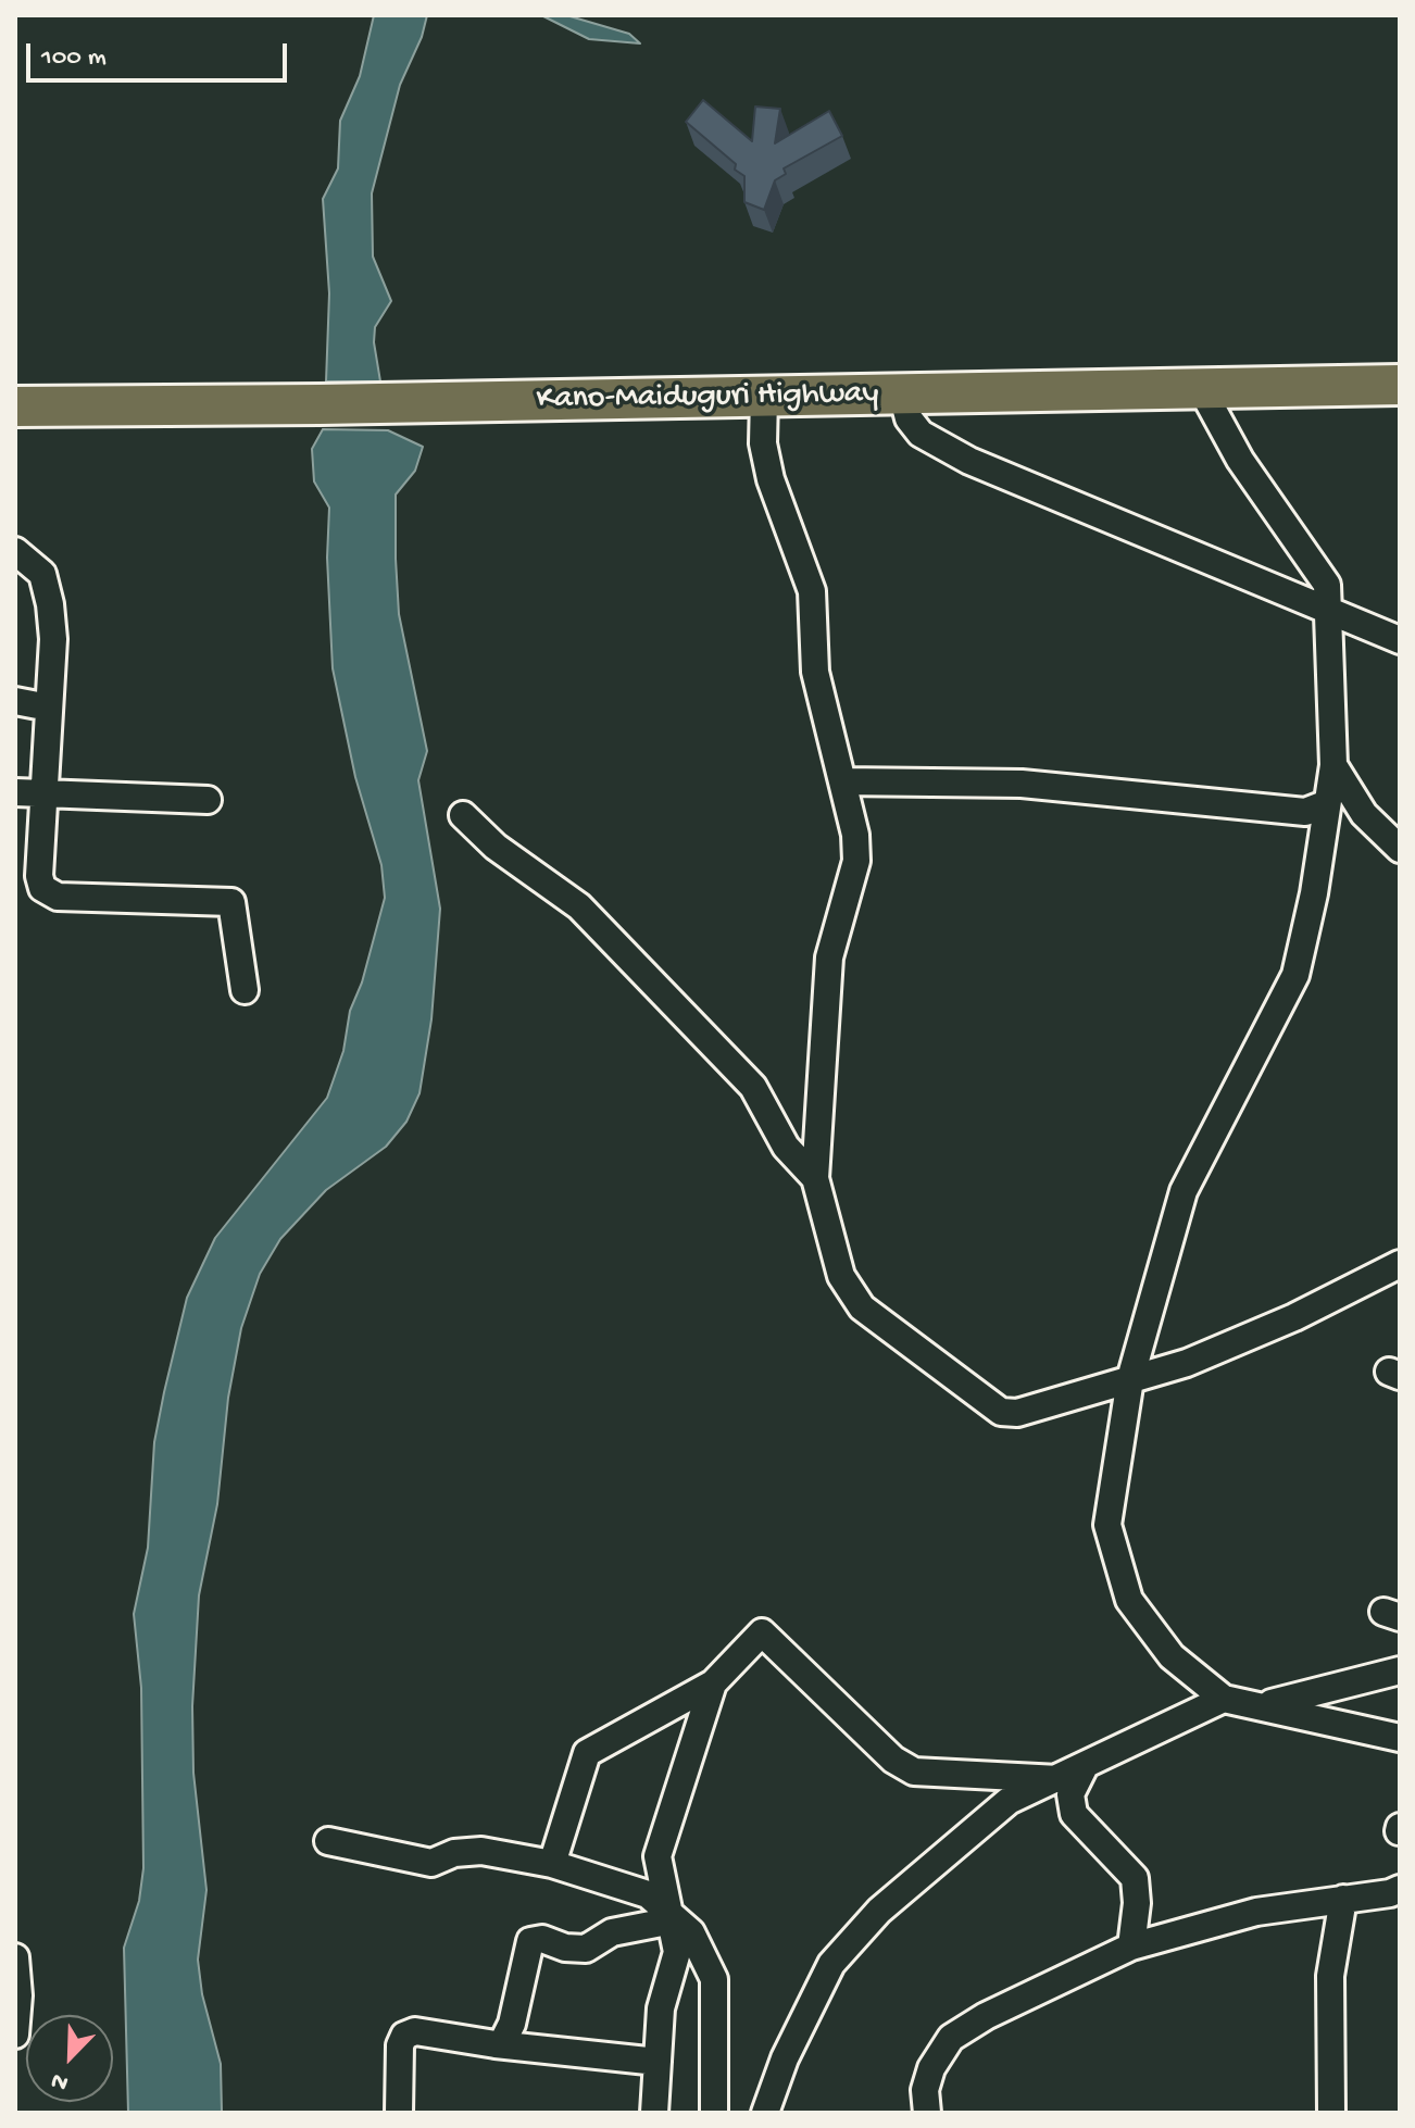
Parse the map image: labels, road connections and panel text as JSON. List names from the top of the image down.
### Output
{
  "streets": {
    "highway": ["Kano-Maiduguri Highway"]
  },
  "scale_bar": "100 m",
  "north": "bottom left"
}
